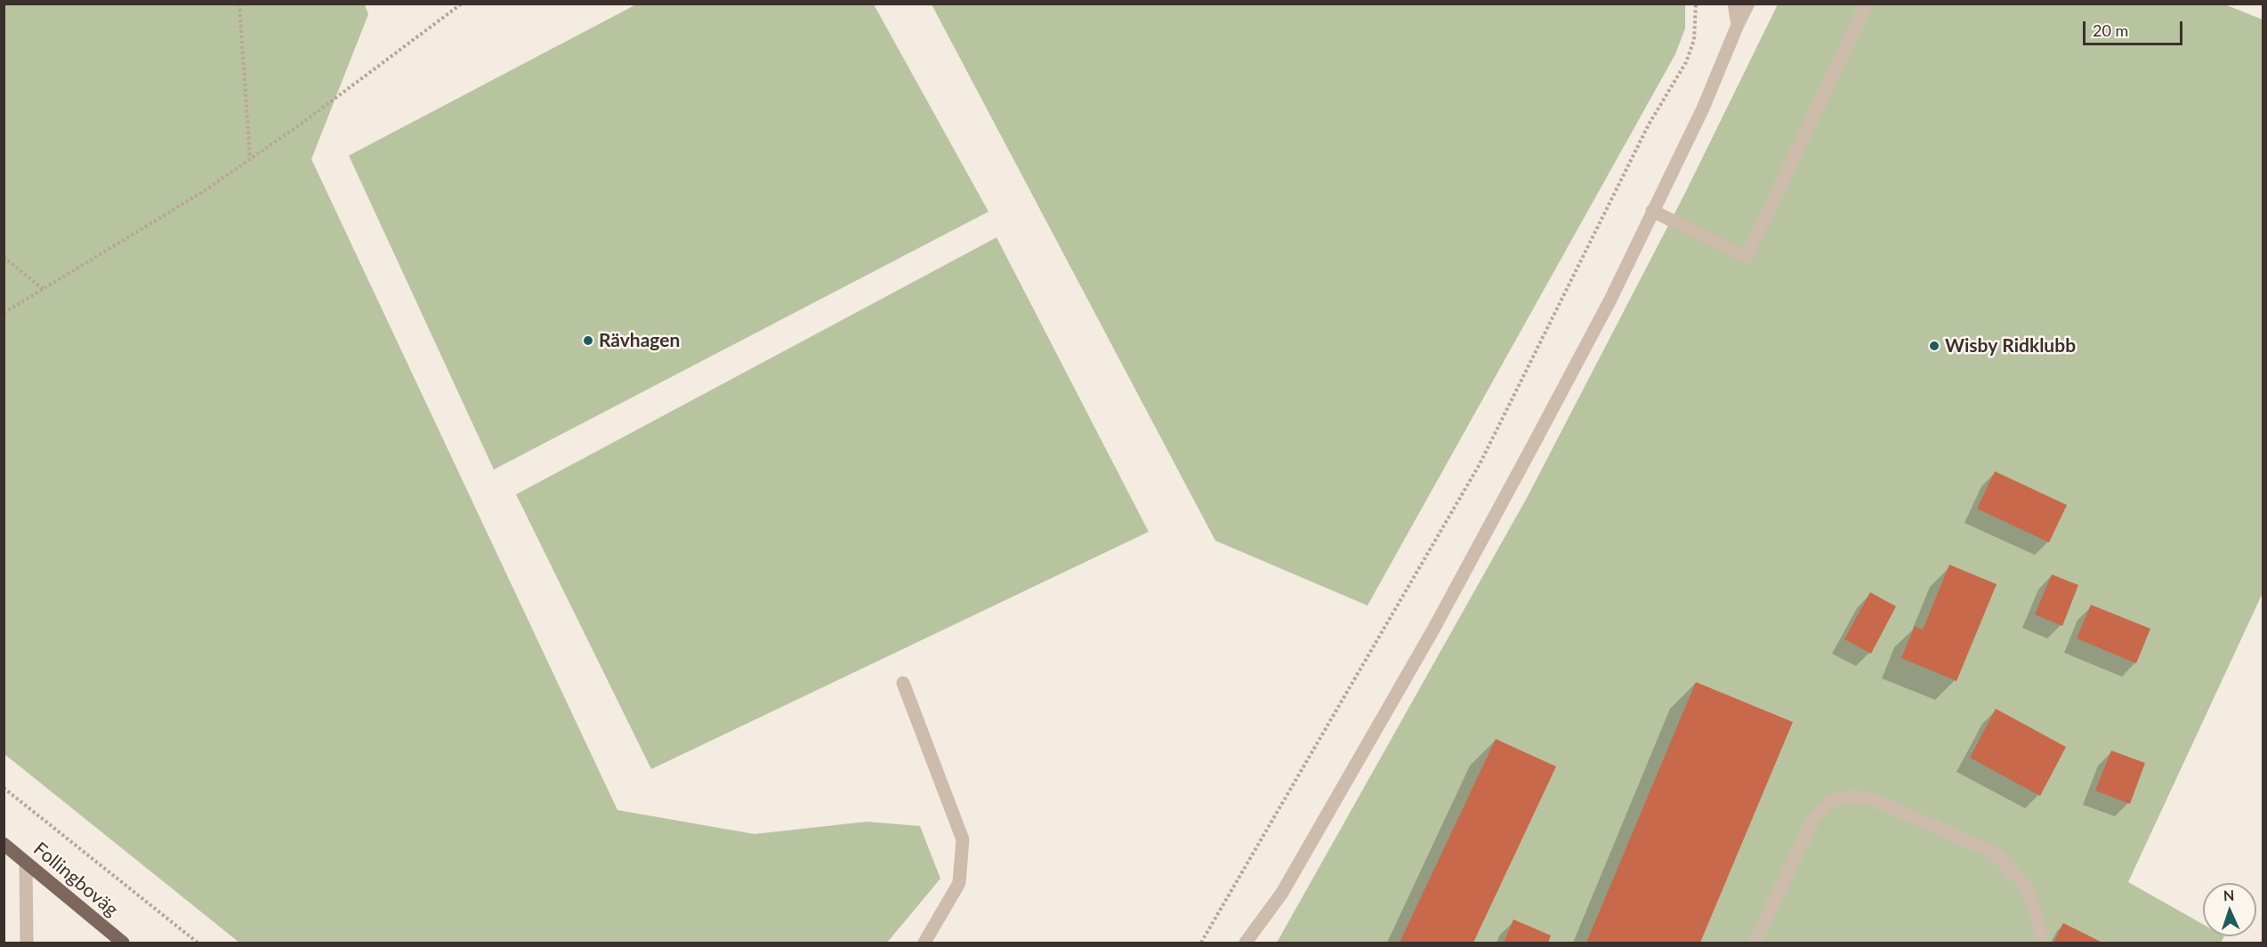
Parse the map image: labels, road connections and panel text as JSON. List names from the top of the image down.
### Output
{
  "streets": {
    "main road": ["Follingboväg"]
  },
  "places": ["Rävhagen", "Wisby Ridklubb"],
  "scale_bar": "20 m",
  "north": "top"
}
